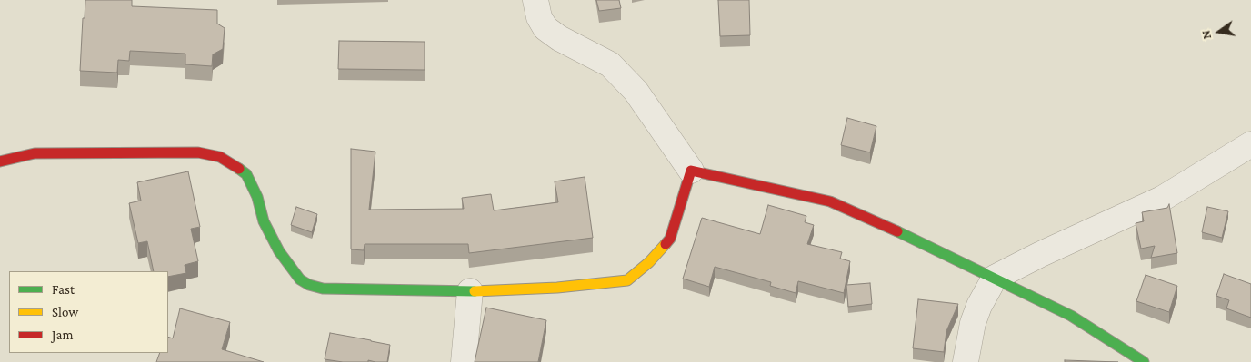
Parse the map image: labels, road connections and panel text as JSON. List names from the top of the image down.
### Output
{
  "legend": ["Fast", "Slow", "Jam"],
  "north": "left"
}
